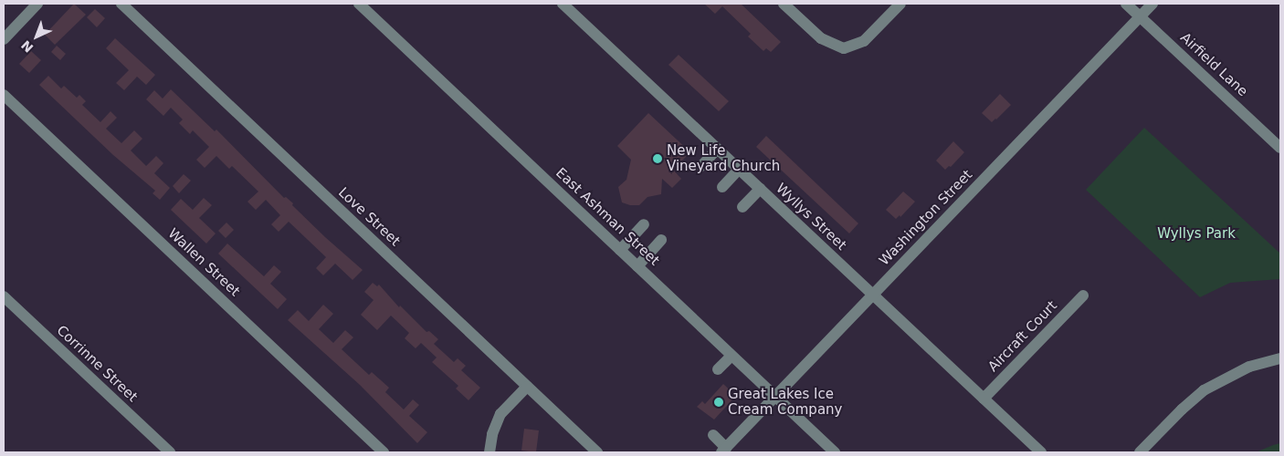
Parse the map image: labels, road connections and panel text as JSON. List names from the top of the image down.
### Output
{
  "streets": {
    "street": [
      "Airfield Lane",
      "Love Street",
      "East Ashman Street",
      "Wyllys Street",
      "Washington Street",
      "Wallen Street",
      "Aircraft Court",
      "Corrinne Street"
    ]
  },
  "crossings": [
    ["Airfield Lane", "Washington Street"],
    ["East Ashman Street", "Washington Street"],
    ["Wyllys Street", "Washington Street"],
    ["Wyllys Street", "Aircraft Court"]
  ],
  "parks": ["Wyllys Park"],
  "places": ["New Life Vineyard Church", "Great Lakes Ice Cream Company"],
  "north": "bottom left"
}
